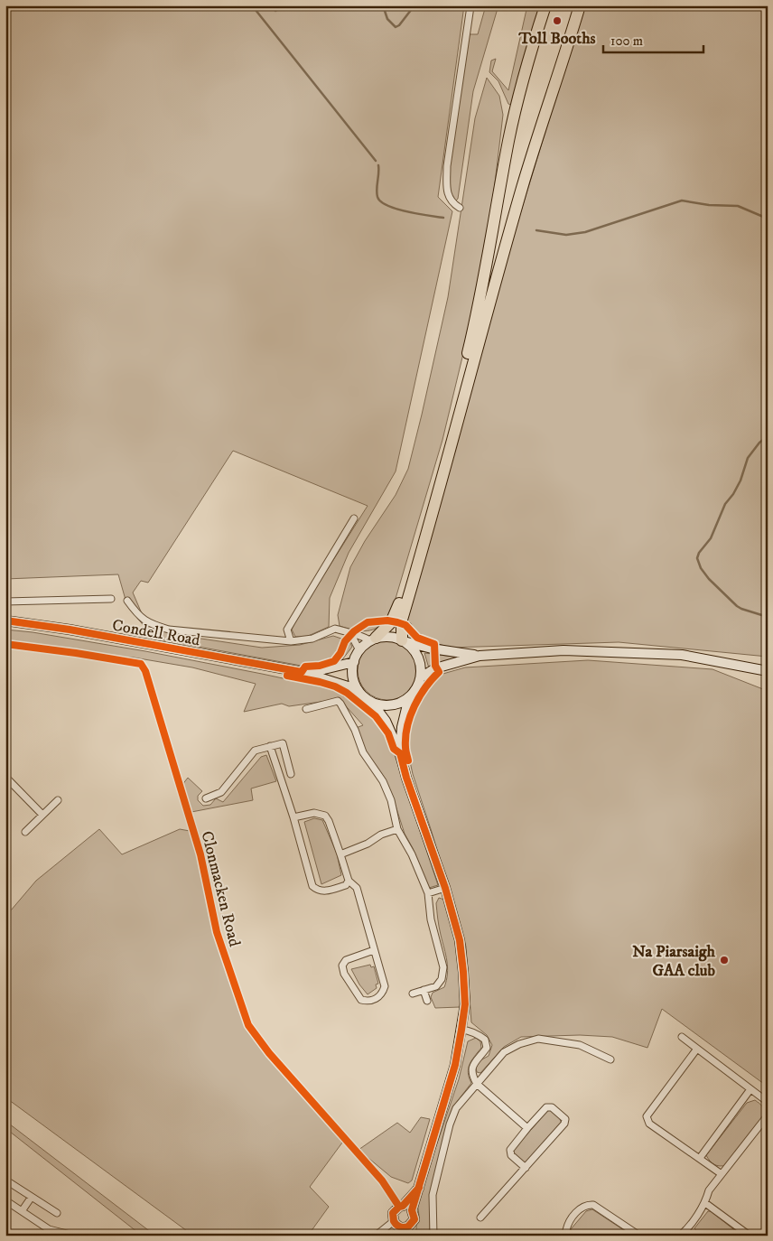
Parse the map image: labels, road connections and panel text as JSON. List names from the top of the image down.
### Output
{
  "streets": {
    "main road": ["Condell Road"],
    "street": ["Clonmacken Road"]
  },
  "places": ["Toll Booths", "Na Piarsaigh GAA club"],
  "scale_bar": "100 m"
}
